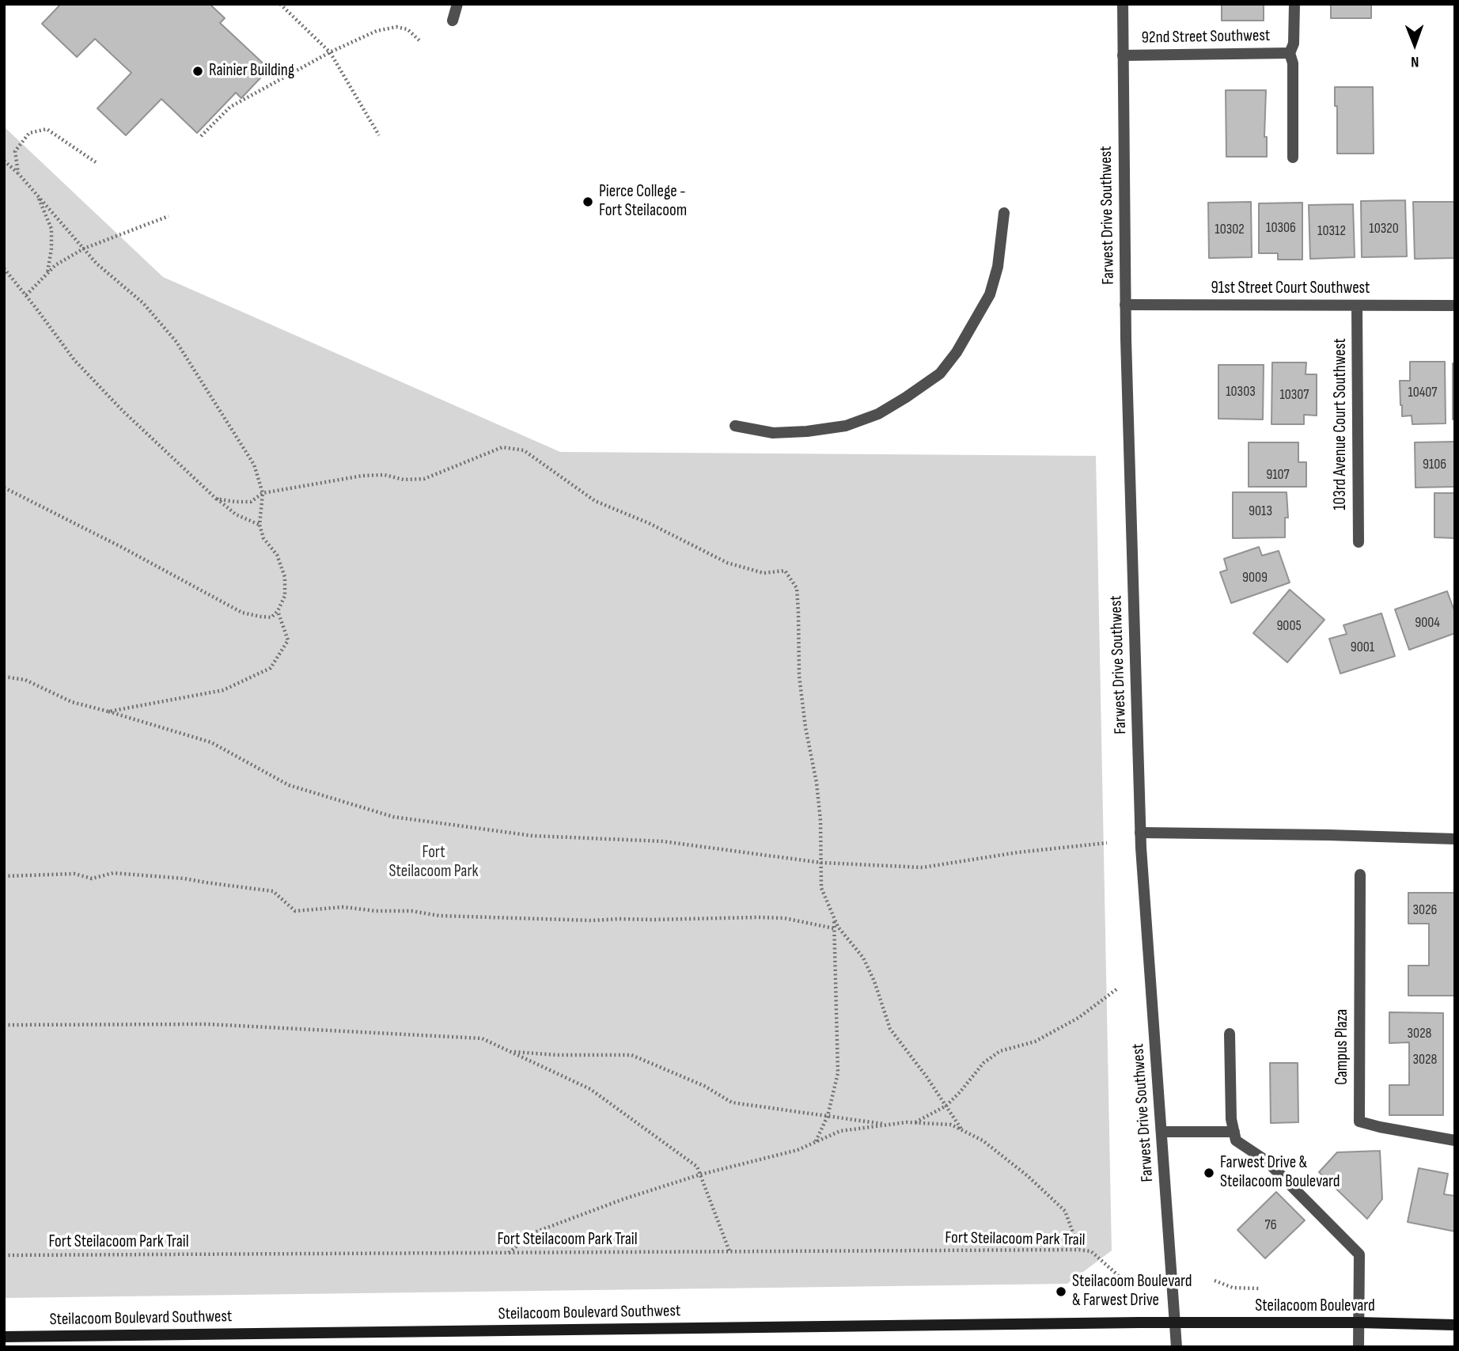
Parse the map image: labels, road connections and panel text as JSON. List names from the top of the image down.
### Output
{
  "streets": {
    "main road": ["Steilacoom Boulevard", "Steilacoom Boulevard Southwest"],
    "street": [
      "92nd Street Southwest",
      "Farwest Drive Southwest",
      "91st Street Court Southwest",
      "103rd Avenue Court Southwest",
      "Campus Plaza"
    ],
    "path": ["Fort Steilacoom Park Trail"]
  },
  "crossings": [
    ["92nd Street Southwest", "Farwest Drive Southwest"],
    ["Farwest Drive Southwest", "91st Street Court Southwest"],
    ["Farwest Drive Southwest", "Steilacoom Boulevard"],
    ["Farwest Drive Southwest", "Steilacoom Boulevard Southwest"],
    ["91st Street Court Southwest", "103rd Avenue Court Southwest"],
    ["Steilacoom Boulevard", "Steilacoom Boulevard Southwest"]
  ],
  "parks": ["Fort Steilacoom Park"],
  "places": [
    "Rainier Building",
    "Pierce College - Fort Steilacoom",
    "Farwest Drive & Steilacoom Boulevard",
    "Steilacoom Boulevard & Farwest Drive"
  ],
  "house_numbers": [
    "10306",
    "10320",
    "10302",
    "10312",
    "10303",
    "10407",
    "10307",
    "9106",
    "9107",
    "9013",
    "9009",
    "9004",
    "9005",
    "9001",
    "3026",
    "3028",
    "3028",
    "76"
  ],
  "north": "bottom"
}
